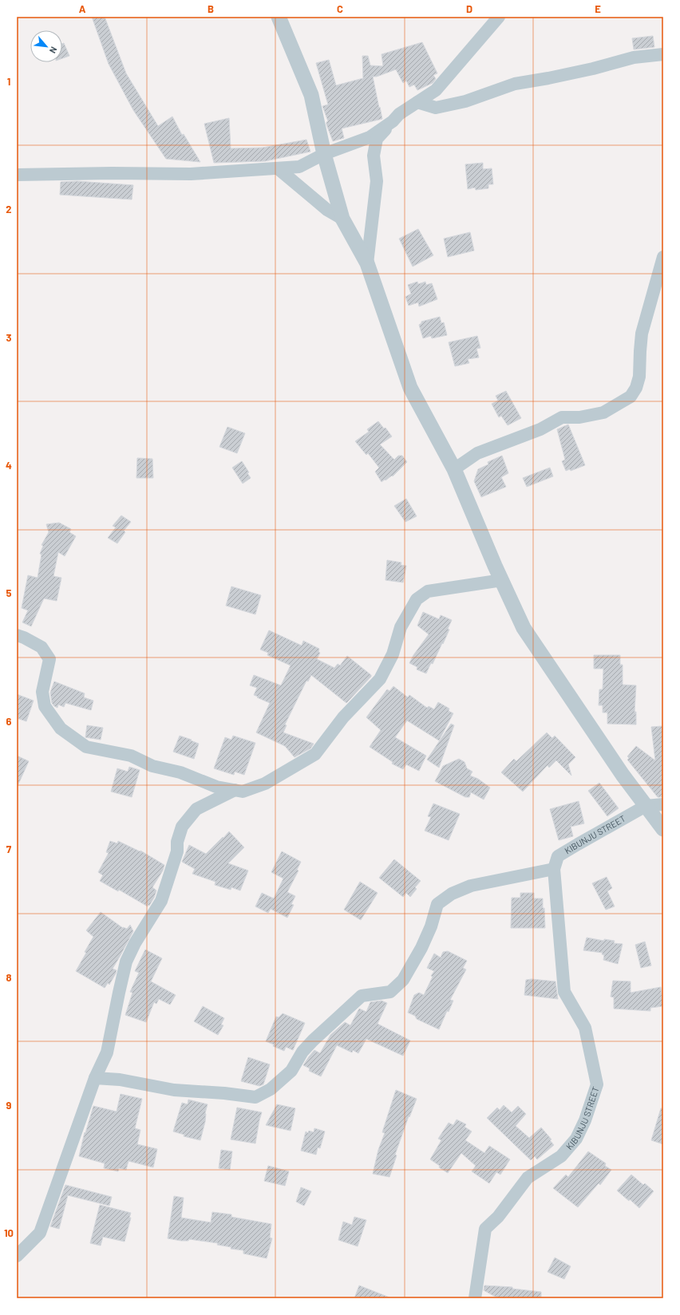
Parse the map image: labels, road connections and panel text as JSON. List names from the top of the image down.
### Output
{
  "streets": {
    "street": ["KIBUNJU STREET"]
  },
  "north": "bottom right",
  "grid": {
    "columns": [
      "A",
      "B",
      "C",
      "D",
      "E"
    ],
    "rows": [
      "1",
      "2",
      "3",
      "4",
      "5",
      "6",
      "7",
      "8",
      "9",
      "10"
    ]
  }
}
